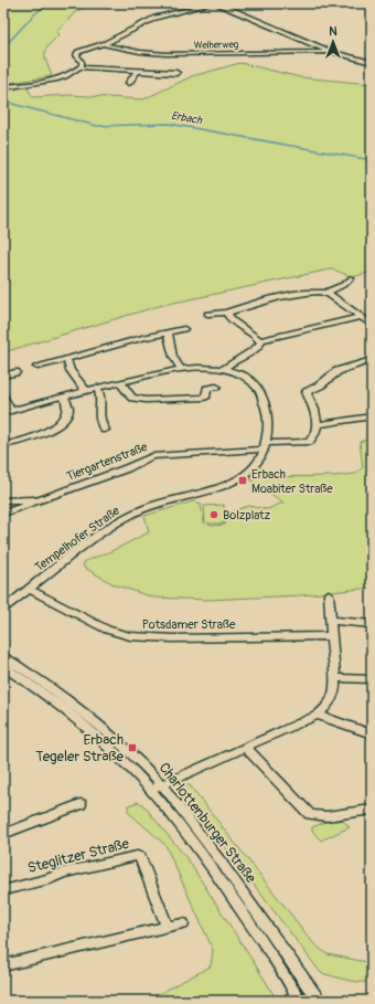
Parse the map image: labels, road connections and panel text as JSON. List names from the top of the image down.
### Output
{
  "streets": {
    "street": [
      "Weiherweg",
      "Tiergartenstraße",
      "Tempelhofer Straße",
      "Potsdamer Straße",
      "Charlottenburger Straße",
      "Steglitzer Straße"
    ]
  },
  "crossings": [
    ["Tiergartenstraße", "Tempelhofer Straße"],
    ["Tempelhofer Straße", "Potsdamer Straße"]
  ],
  "water": ["Erbach"],
  "places": {
    "transit": ["Erbach Moabiter Straße", "Erbach Tegeler Straße"],
    "other": ["Bolzplatz"]
  },
  "north": "top"
}
